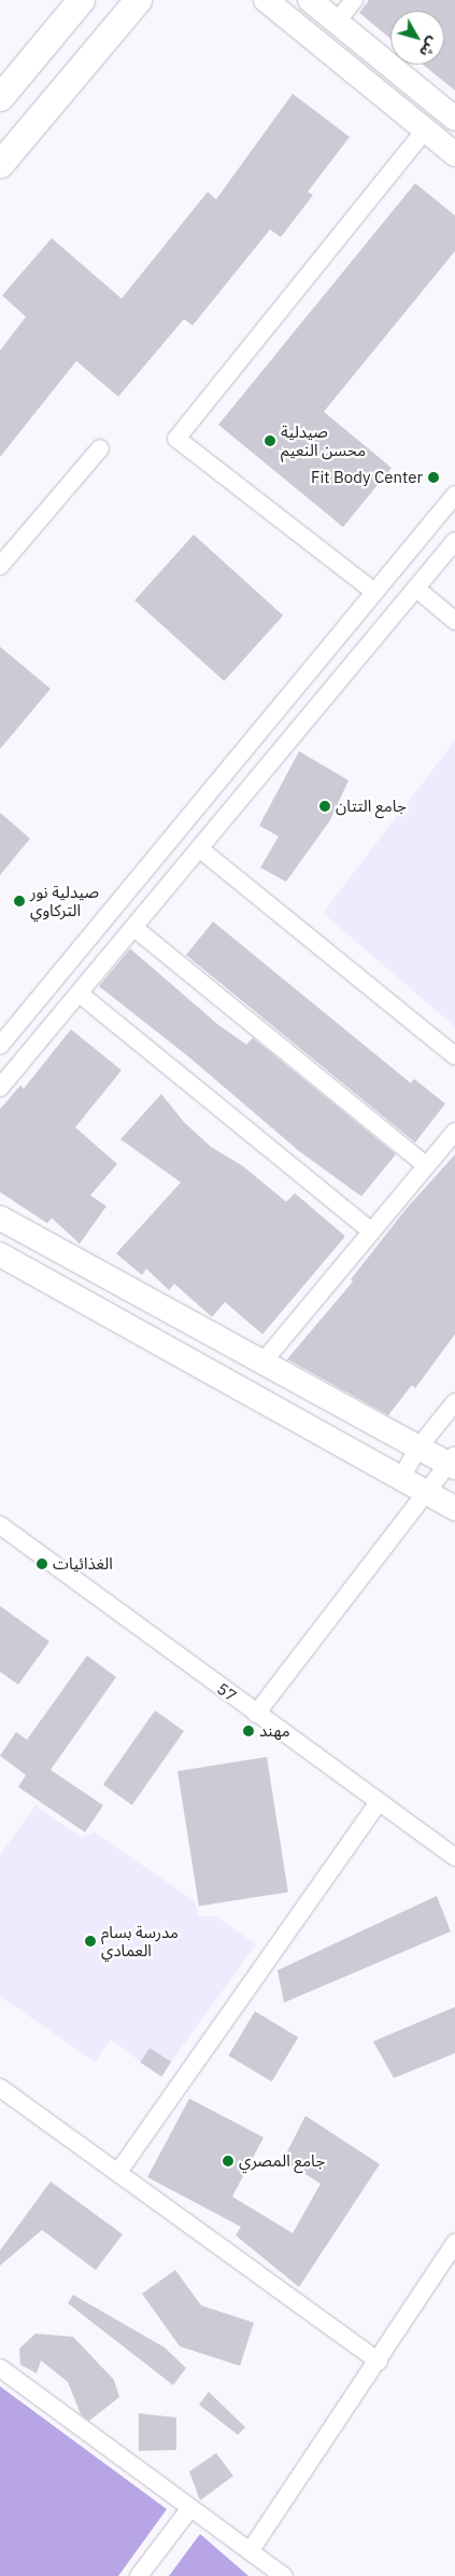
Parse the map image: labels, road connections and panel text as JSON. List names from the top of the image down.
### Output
{
  "streets": {
    "street": ["57"]
  },
  "places": [
    "صيدلية محسن النعيم",
    "Fit Body Center",
    "جامع التتان",
    "صيدلية نور التركاوي",
    "الغذائيات",
    "مهند",
    "مدرسة بسام العمادي",
    "جامع المصري"
  ],
  "north": "bottom right"
}
